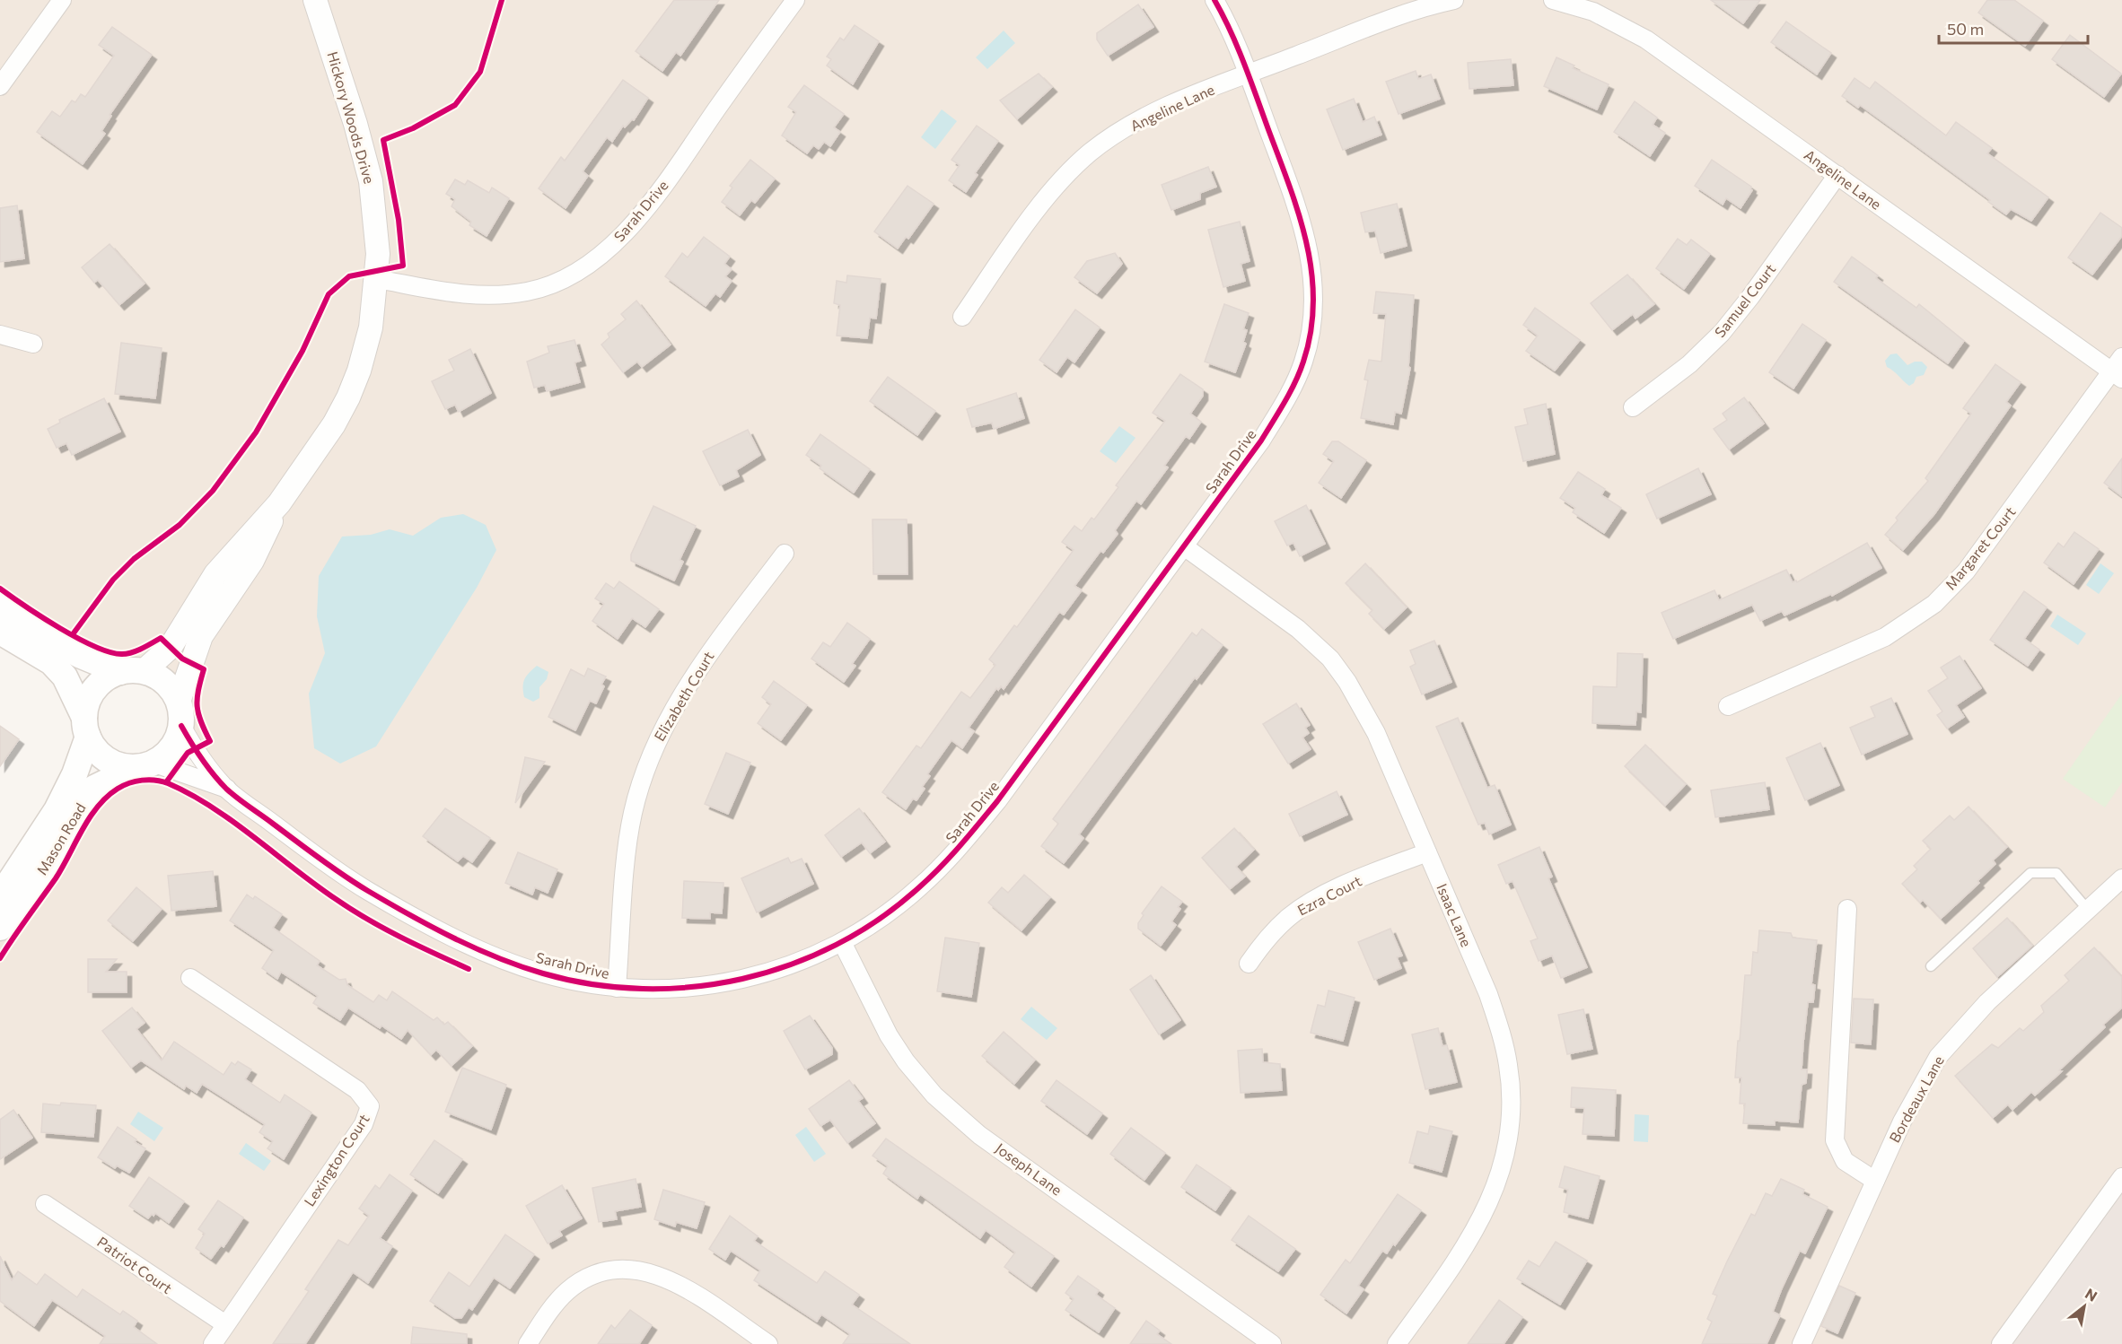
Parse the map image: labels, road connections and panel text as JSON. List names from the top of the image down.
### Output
{
  "streets": {
    "main road": ["Mason Road"],
    "street": [
      "Angeline Lane",
      "Hickory Woods Drive",
      "Sarah Drive",
      "Samuel Court",
      "Margaret Court",
      "Elizabeth Court",
      "Ezra Court",
      "Isaac Lane",
      "Bordeaux Lane",
      "Lexington Court",
      "Joseph Lane",
      "Patriot Court"
    ]
  },
  "crossings": [
    ["Angeline Lane", "Sarah Drive"],
    ["Angeline Lane", "Samuel Court"],
    ["Angeline Lane", "Margaret Court"],
    ["Hickory Woods Drive", "Sarah Drive"],
    ["Hickory Woods Drive", "Mason Road"],
    ["Sarah Drive", "Elizabeth Court"],
    ["Sarah Drive", "Mason Road"],
    ["Sarah Drive", "Isaac Lane"],
    ["Sarah Drive", "Joseph Lane"],
    ["Ezra Court", "Isaac Lane"],
    ["Lexington Court", "Patriot Court"]
  ],
  "scale_bar": "50 m",
  "north": "top right"
}
